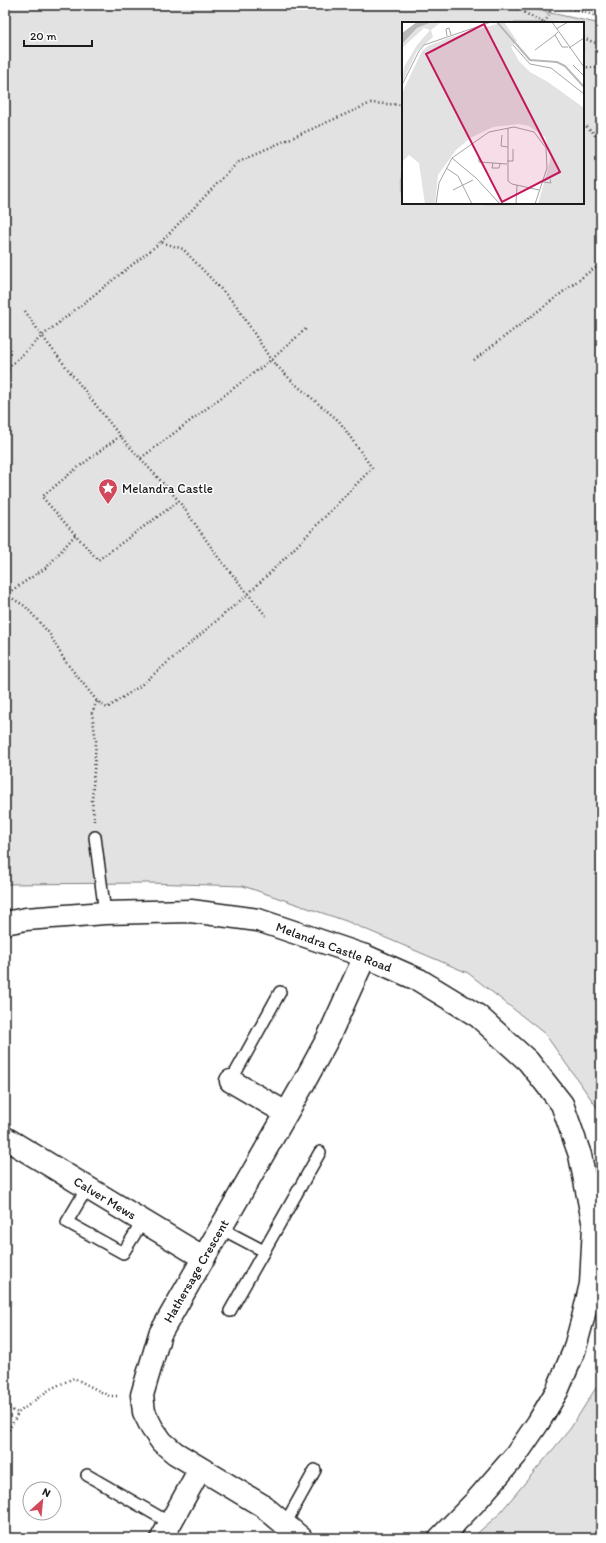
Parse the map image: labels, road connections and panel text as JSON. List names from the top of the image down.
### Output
{
  "streets": {
    "street": ["Melandra Castle Road", "Calver Mews", "Hathersage Crescent"]
  },
  "crossings": [
    ["Melandra Castle Road", "Hathersage Crescent"],
    ["Calver Mews", "Hathersage Crescent"]
  ],
  "places": {
    "place": ["Melandra Castle"]
  },
  "scale_bar": "20 m",
  "north": "top right"
}
